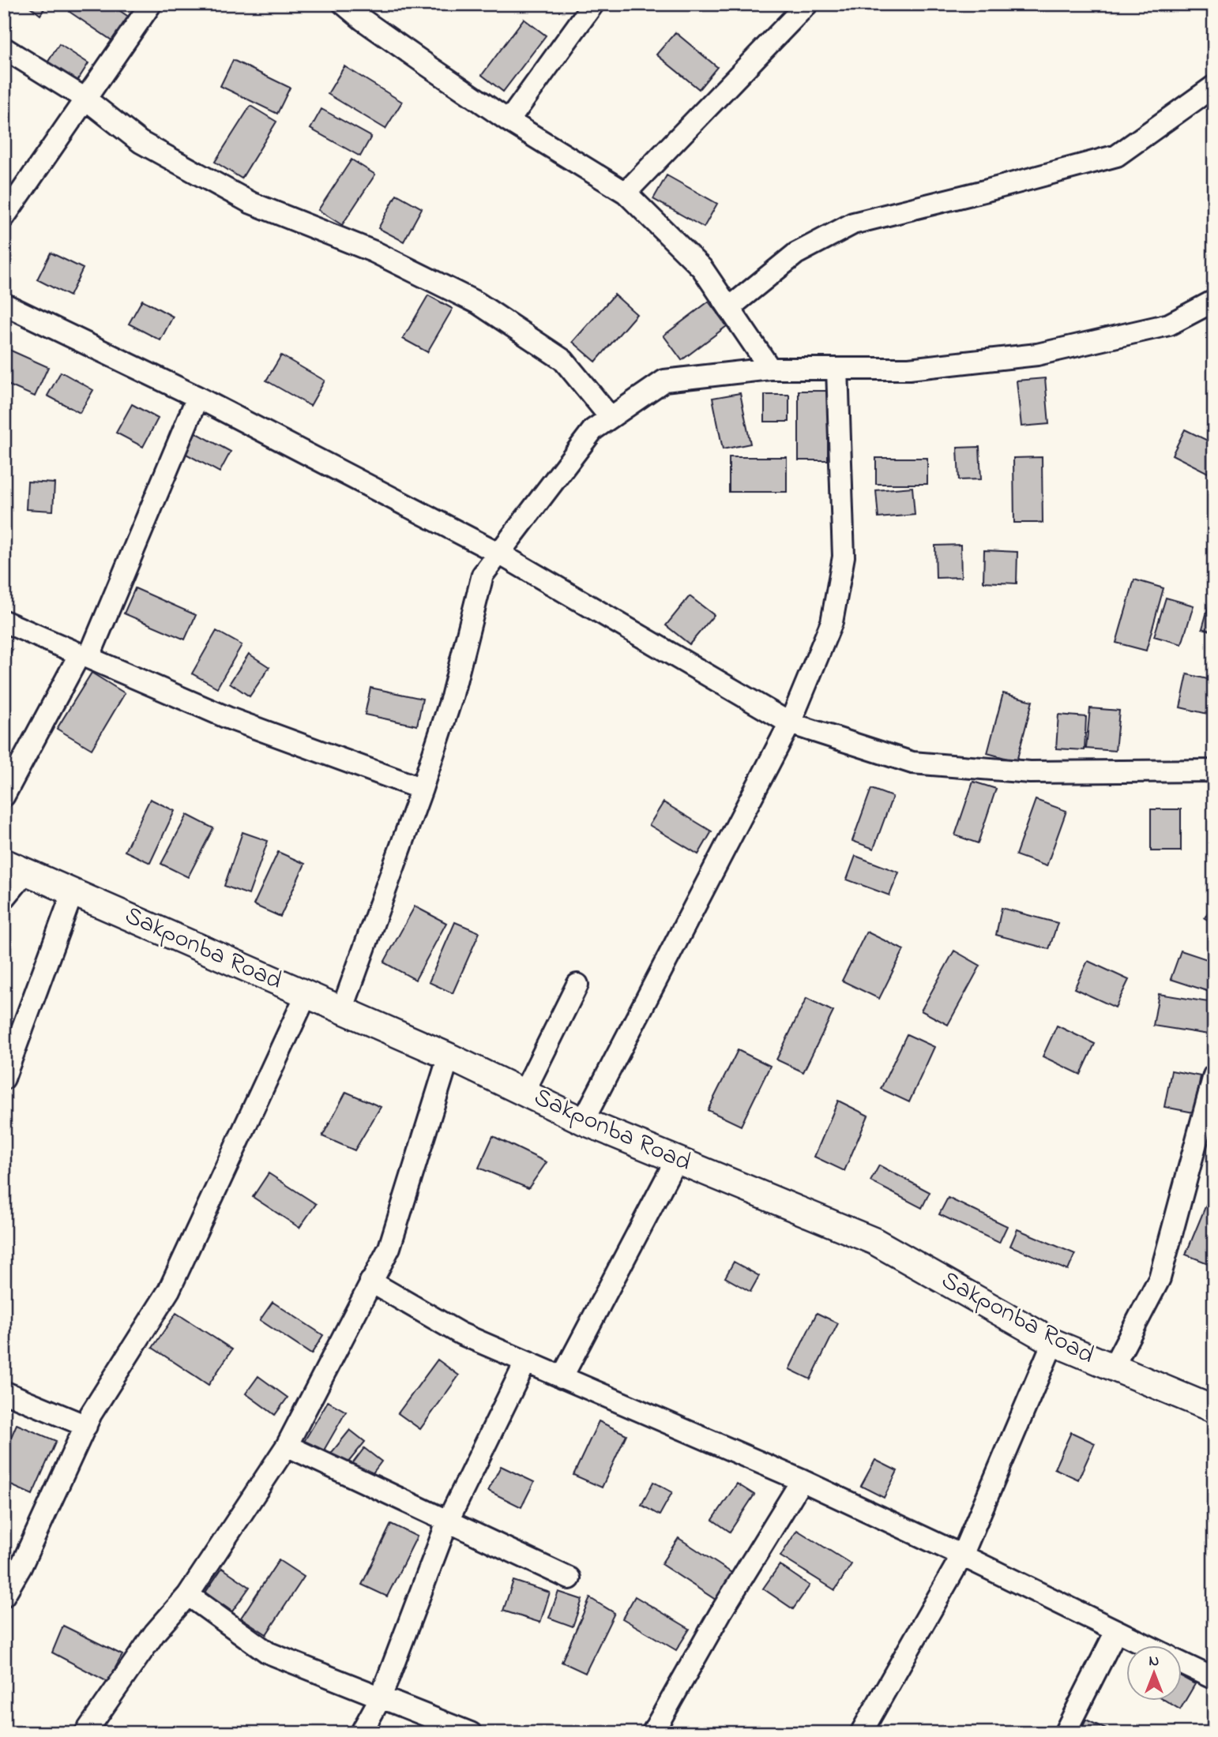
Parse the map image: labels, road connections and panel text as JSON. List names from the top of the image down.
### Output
{
  "streets": {
    "main road": ["Sakponba Road"]
  },
  "north": "top"
}
